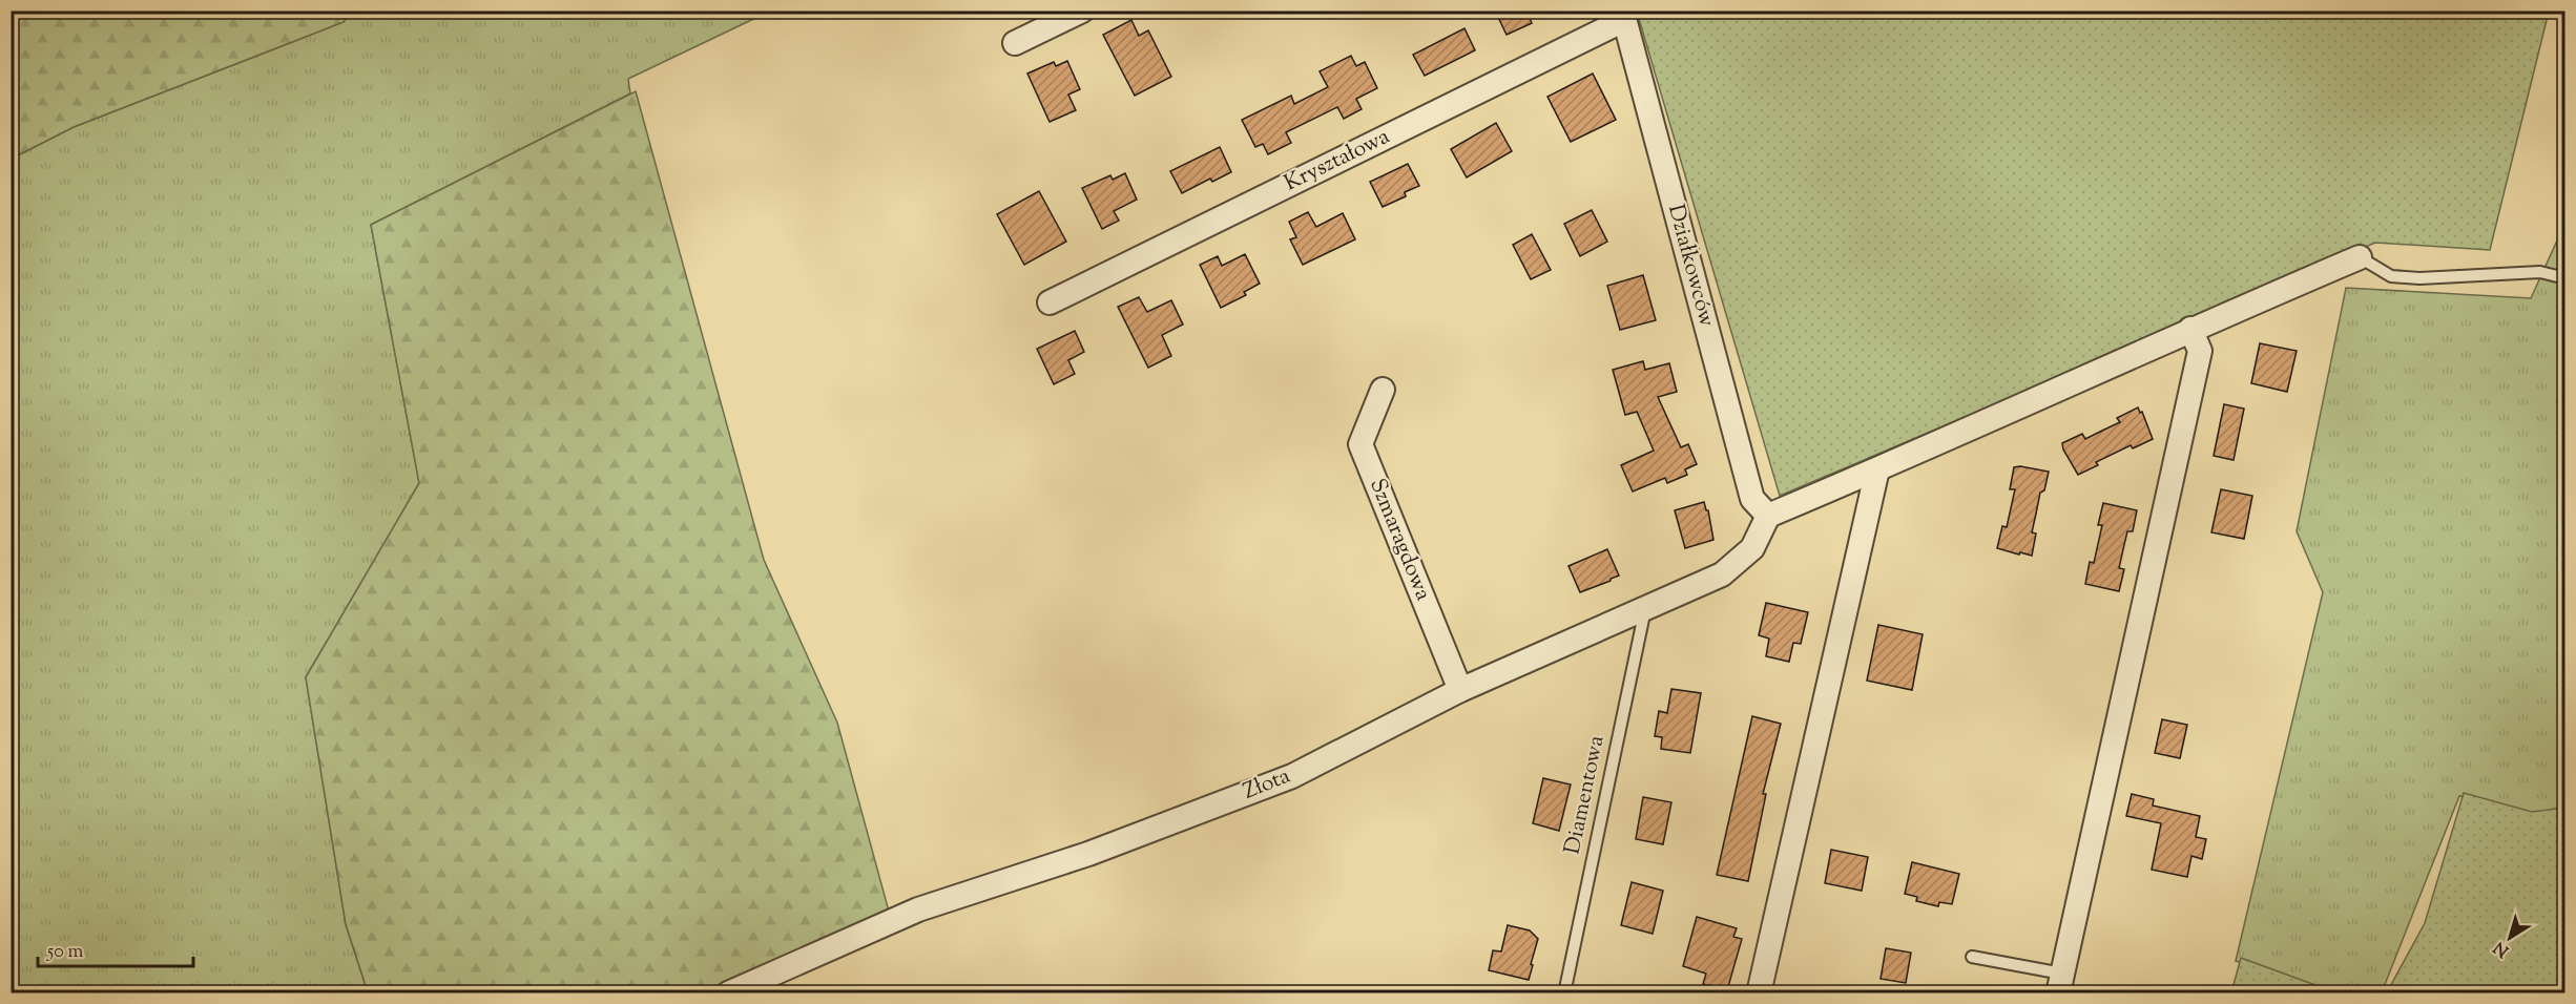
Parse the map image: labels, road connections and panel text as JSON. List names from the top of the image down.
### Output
{
  "streets": {
    "street": [
      "Kryształowa",
      "Działkowców",
      "Szmaragdowa",
      "Złota"
    ],
    "lane": ["Diamentowa"]
  },
  "crossings": [
    ["Kryształowa", "Działkowców"],
    ["Działkowców", "Złota"],
    ["Szmaragdowa", "Złota"],
    ["Złota", "Diamentowa"]
  ],
  "scale_bar": "50 m",
  "north": "bottom left"
}
